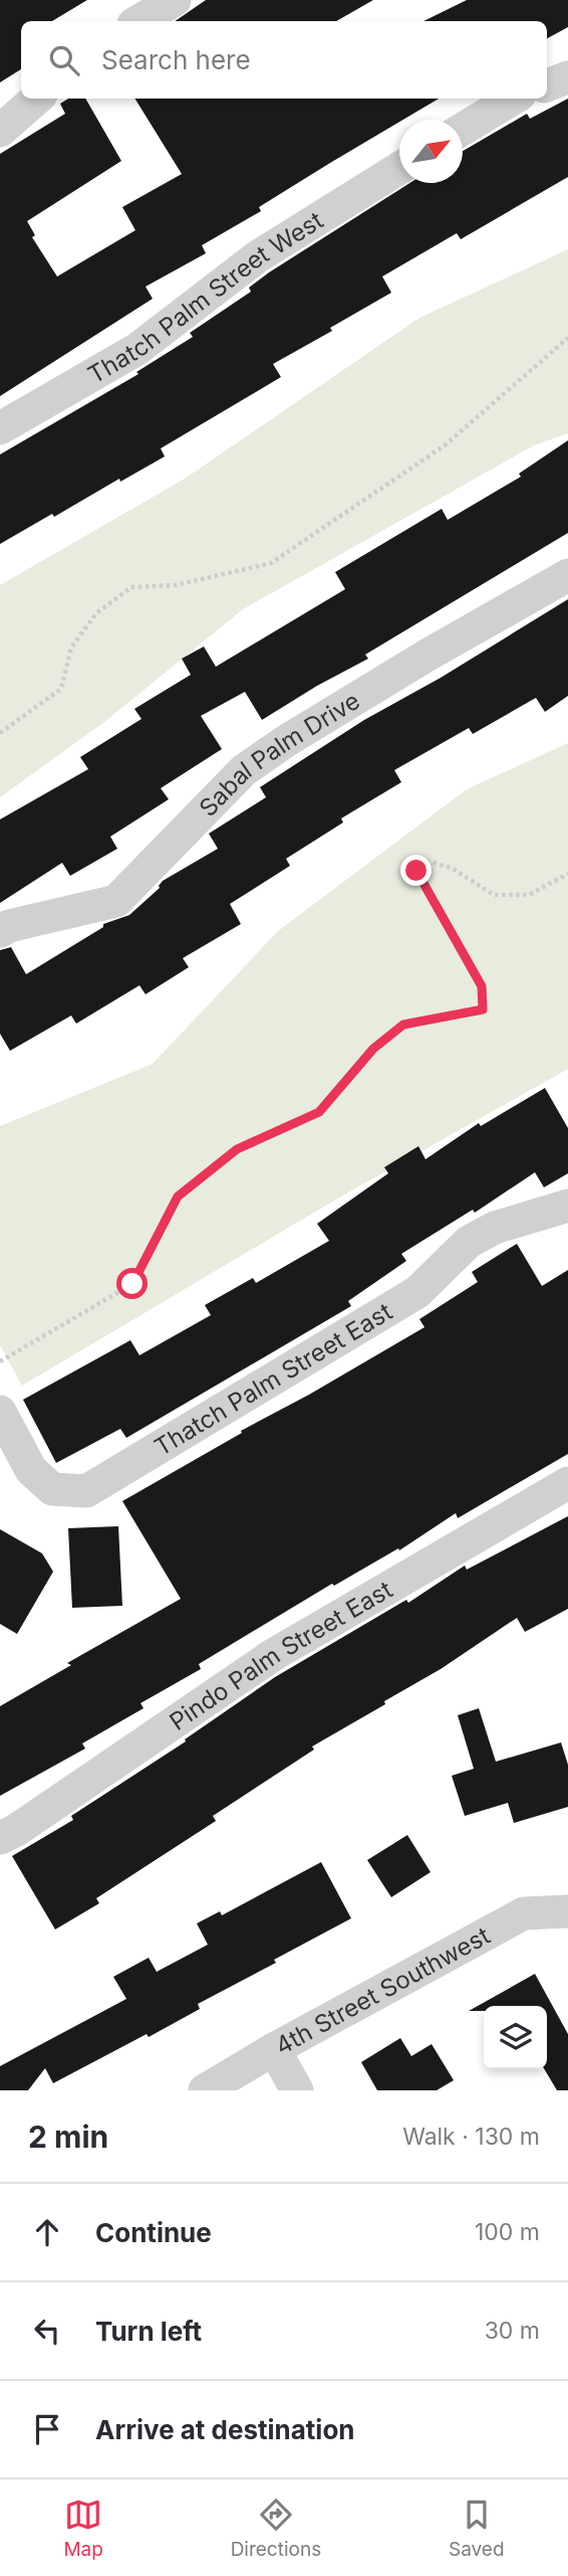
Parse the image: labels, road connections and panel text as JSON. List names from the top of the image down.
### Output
{
  "streets": {
    "street": [
      "Thatch Palm Street West",
      "Sabal Palm Drive",
      "Thatch Palm Street East",
      "Pindo Palm Street East",
      "4th Street Southwest"
    ]
  },
  "north": "top right",
  "page": {
    "search": "Search here",
    "heading": ["2 min", "Walk · 130 m"],
    "list": [
      ["Continue", "100 m"],
      ["Turn left", "30 m"],
      "Arrive at destination"
    ],
    "nav": ["Map", "Directions", "Saved"]
  }
}
